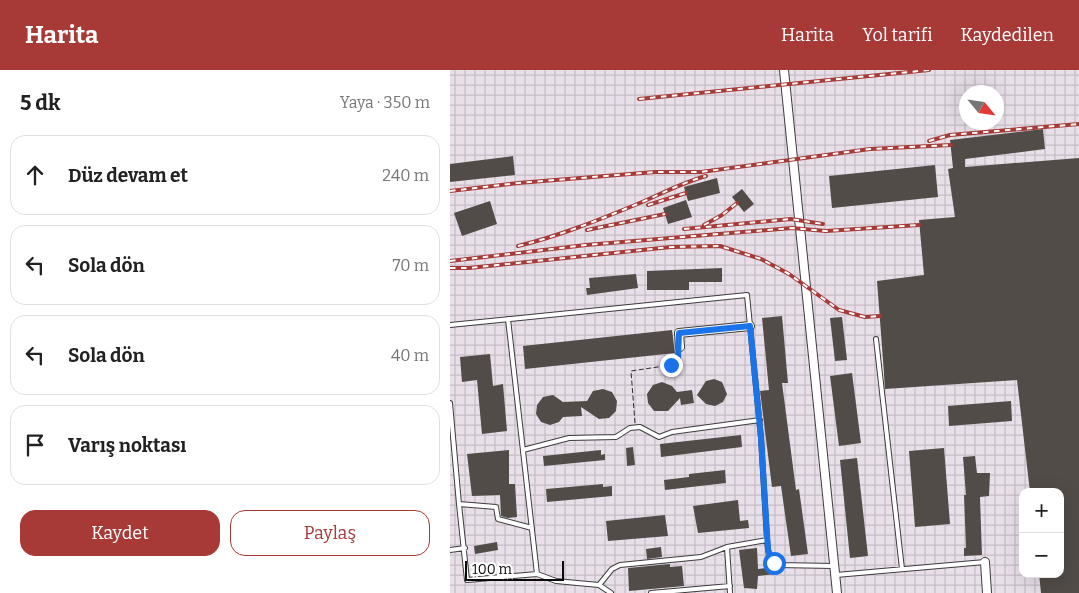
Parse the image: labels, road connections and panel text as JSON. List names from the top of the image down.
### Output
{
  "scale_bar": "100 m",
  "north": "bottom right",
  "page": {
    "header": "Harita",
    "nav": ["Harita", "Yol tarifi", "Kaydedilen"],
    "heading": ["5 dk", "Yaya · 350 m"],
    "list": [
      ["Düz devam et", "240 m"],
      ["Sola dön", "70 m"],
      ["Sola dön", "40 m"],
      "Varış noktası"
    ],
    "map_buttons": ["+", "−"],
    "buttons": ["Kaydet", "Paylaş"],
    "scale": "100 m"
  }
}
